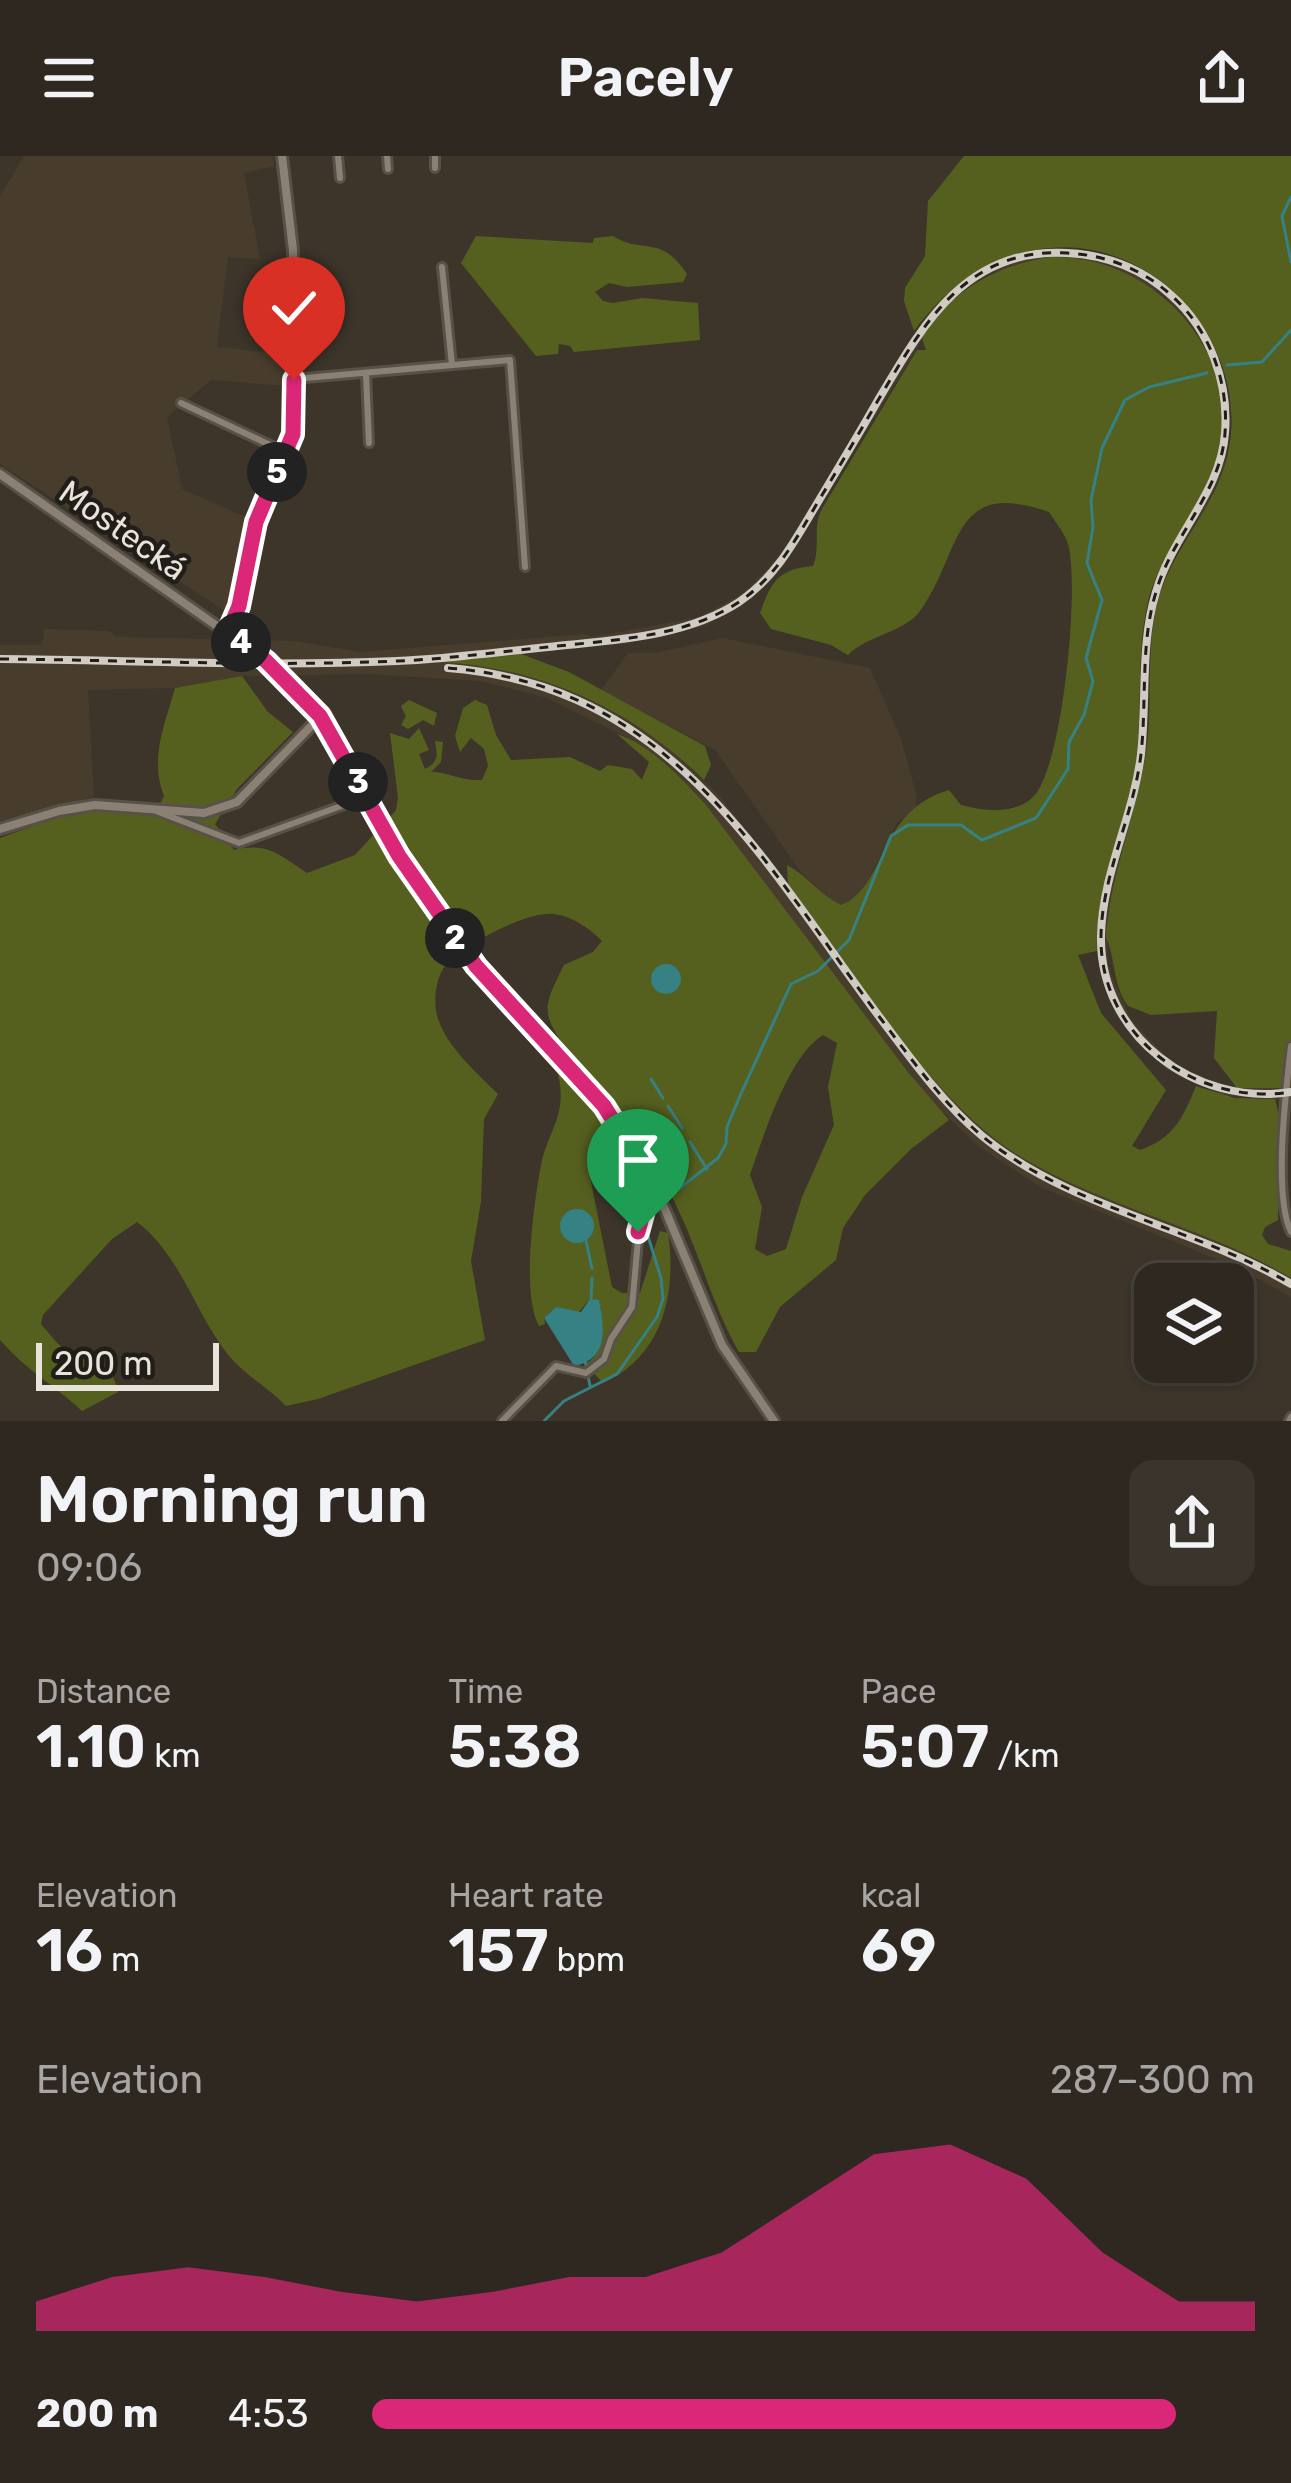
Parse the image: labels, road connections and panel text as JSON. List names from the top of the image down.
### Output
{
  "streets": {
    "street": ["Mostecká"]
  },
  "scale_bar": "200 m",
  "page": {
    "header": "Pacely",
    "pins": [
      "5",
      "4",
      "3",
      "2"
    ],
    "scale": "200 m",
    "heading": ["Morning run", "09:06"],
    "stats": [
      ["Distance", "1.10 km"],
      ["Time", "5:38"],
      ["Pace", "5:07 /km"],
      ["Elevation", "16 m"],
      ["Heart rate", "157 bpm"],
      ["kcal", "69"]
    ],
    "chart": ["Elevation", "287–300 m"],
    "list": [
      {
        "name": "200 m",
        "note": "4:53"
      }
    ]
  }
}
